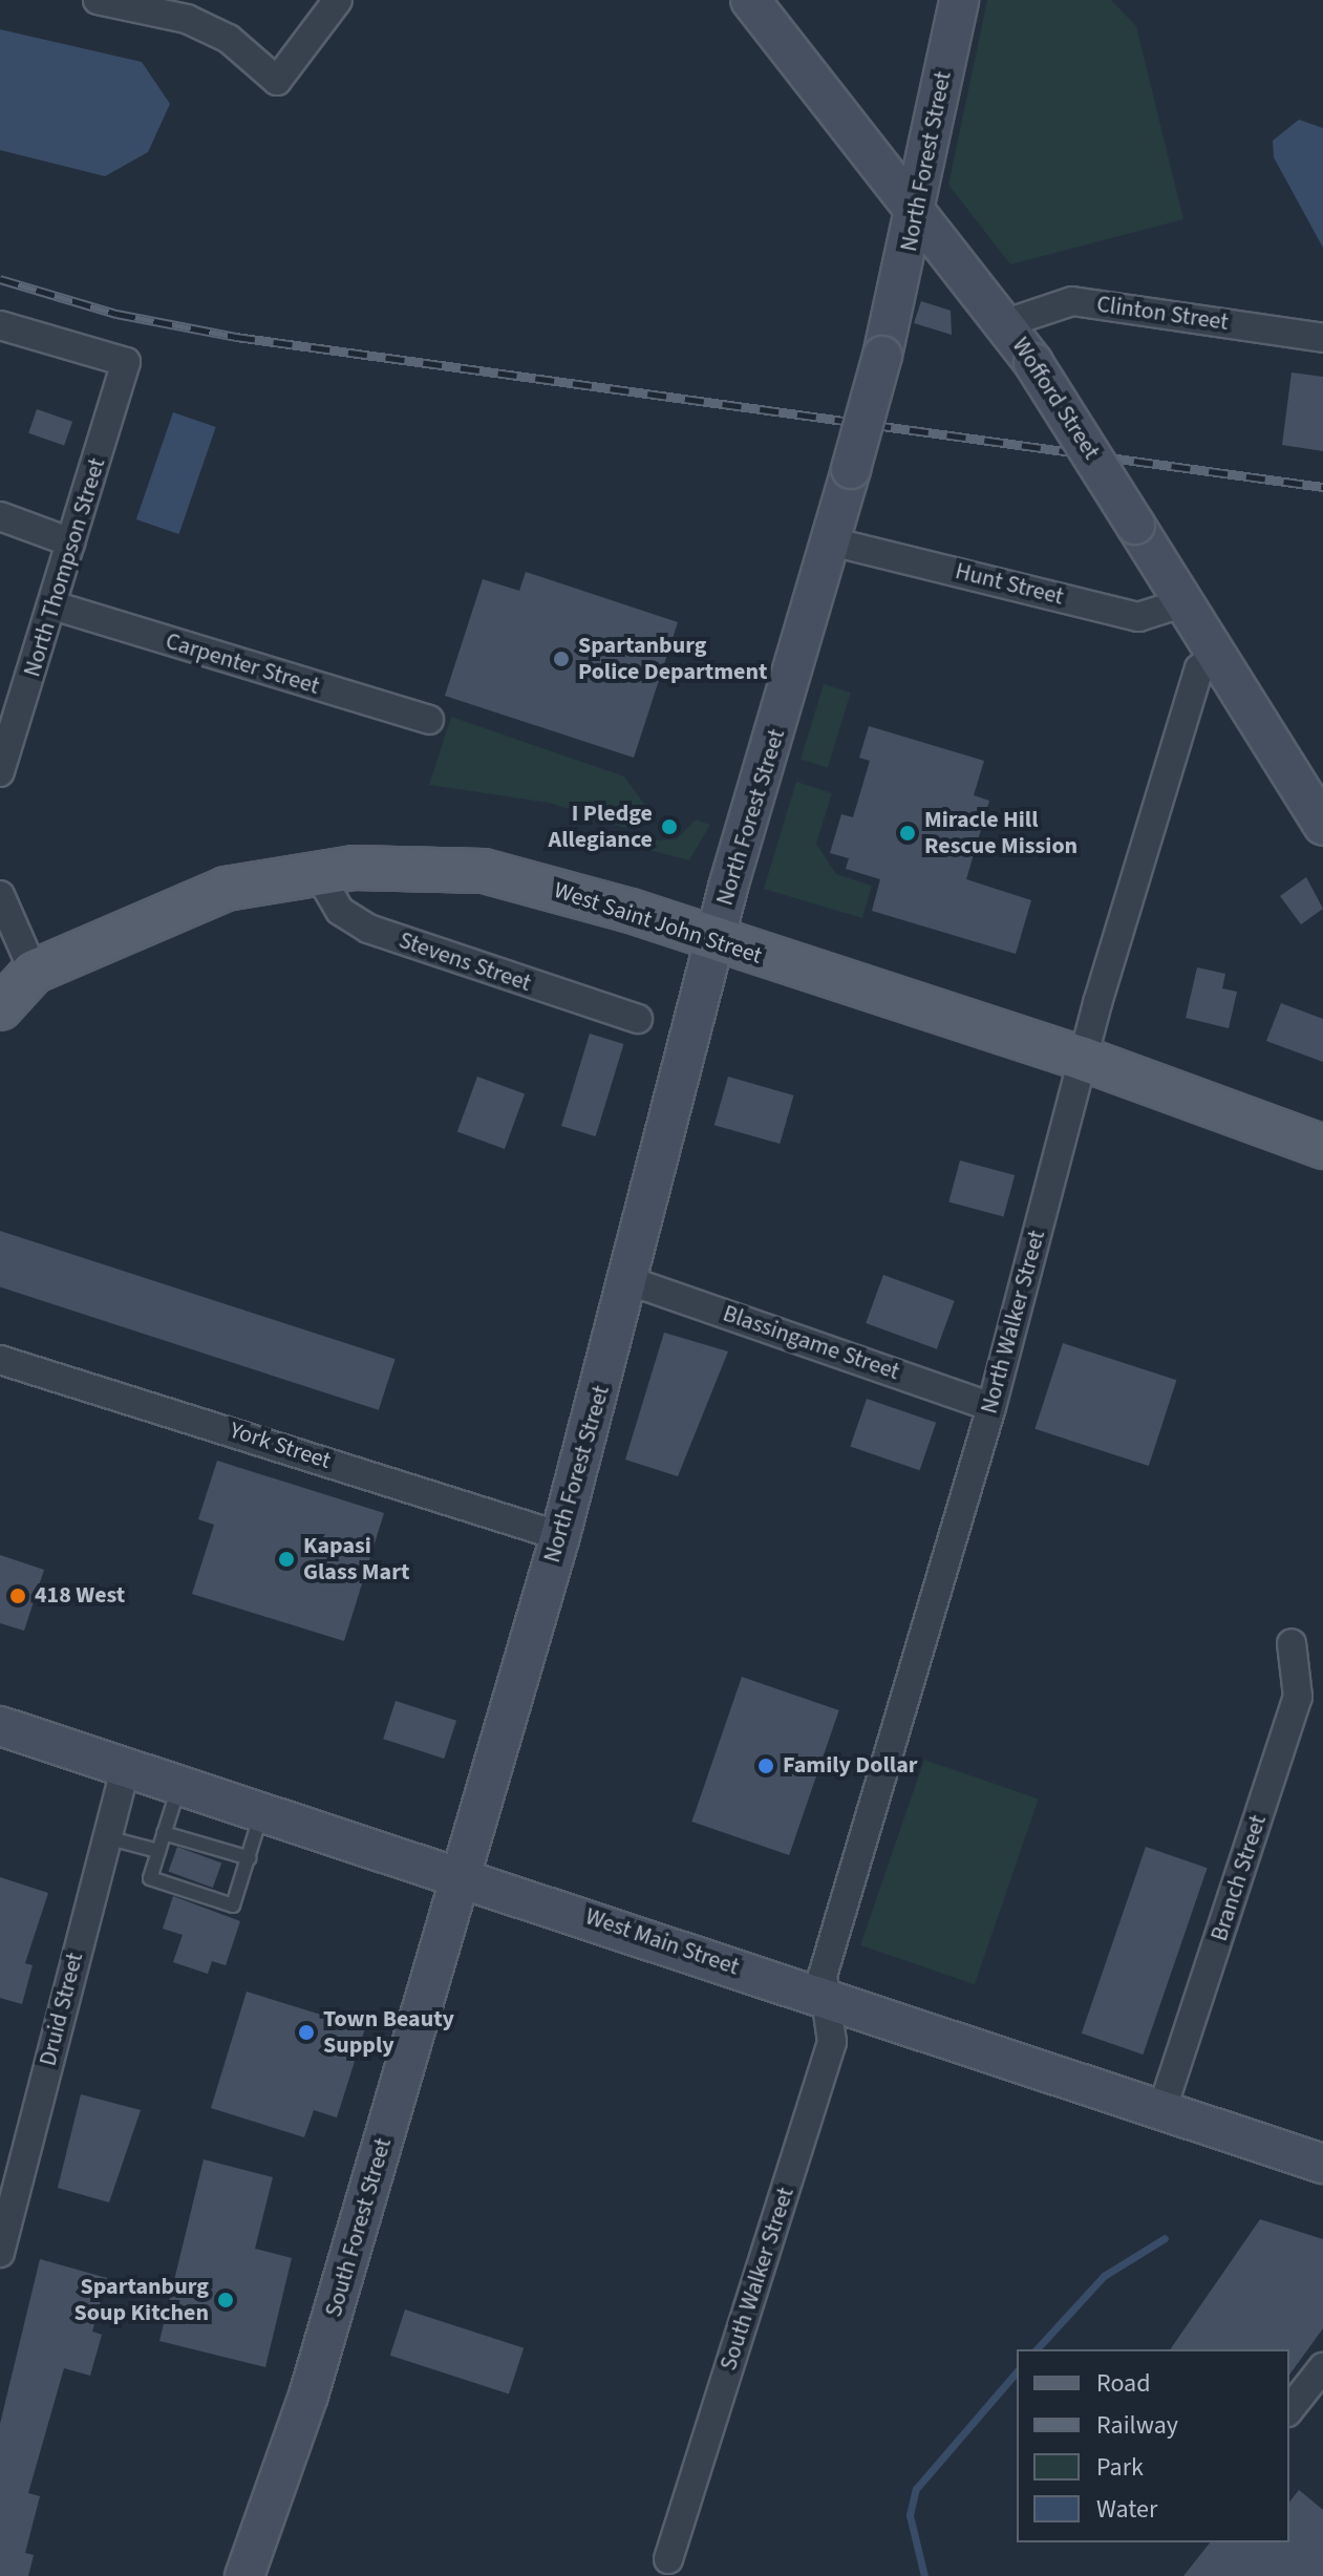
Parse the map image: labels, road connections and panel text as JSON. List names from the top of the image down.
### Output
{
  "streets": {
    "main road": ["West Saint John Street"],
    "street": [
      "North Forest Street",
      "Clinton Street",
      "Wofford Street",
      "North Thompson Street",
      "Hunt Street",
      "Carpenter Street",
      "Stevens Street",
      "North Walker Street",
      "Blassingame Street",
      "York Street",
      "Branch Street",
      "West Main Street",
      "Druid Street",
      "South Forest Street",
      "South Walker Street"
    ]
  },
  "crossings": [
    ["North Forest Street", "Wofford Street"],
    ["North Forest Street", "Hunt Street"],
    ["North Forest Street", "West Saint John Street"],
    ["North Forest Street", "Blassingame Street"],
    ["North Forest Street", "York Street"],
    ["North Forest Street", "West Main Street"],
    ["North Forest Street", "South Forest Street"],
    ["Clinton Street", "Wofford Street"],
    ["Wofford Street", "Hunt Street"],
    ["Wofford Street", "North Walker Street"],
    ["North Thompson Street", "Carpenter Street"],
    ["West Saint John Street", "Stevens Street"],
    ["West Saint John Street", "North Walker Street"],
    ["North Walker Street", "Blassingame Street"],
    ["North Walker Street", "West Main Street"],
    ["North Walker Street", "South Walker Street"],
    ["Branch Street", "West Main Street"],
    ["West Main Street", "Druid Street"],
    ["West Main Street", "South Forest Street"],
    ["West Main Street", "South Walker Street"]
  ],
  "places": [
    "Spartanburg Police Department",
    "I Pledge Allegiance",
    "Miracle Hill Rescue Mission",
    "Kapasi Glass Mart",
    "418 West",
    "Family Dollar",
    "Town Beauty Supply",
    "Spartanburg Soup Kitchen"
  ],
  "legend": [
    "Road",
    "Railway",
    "Park",
    "Water"
  ]
}
